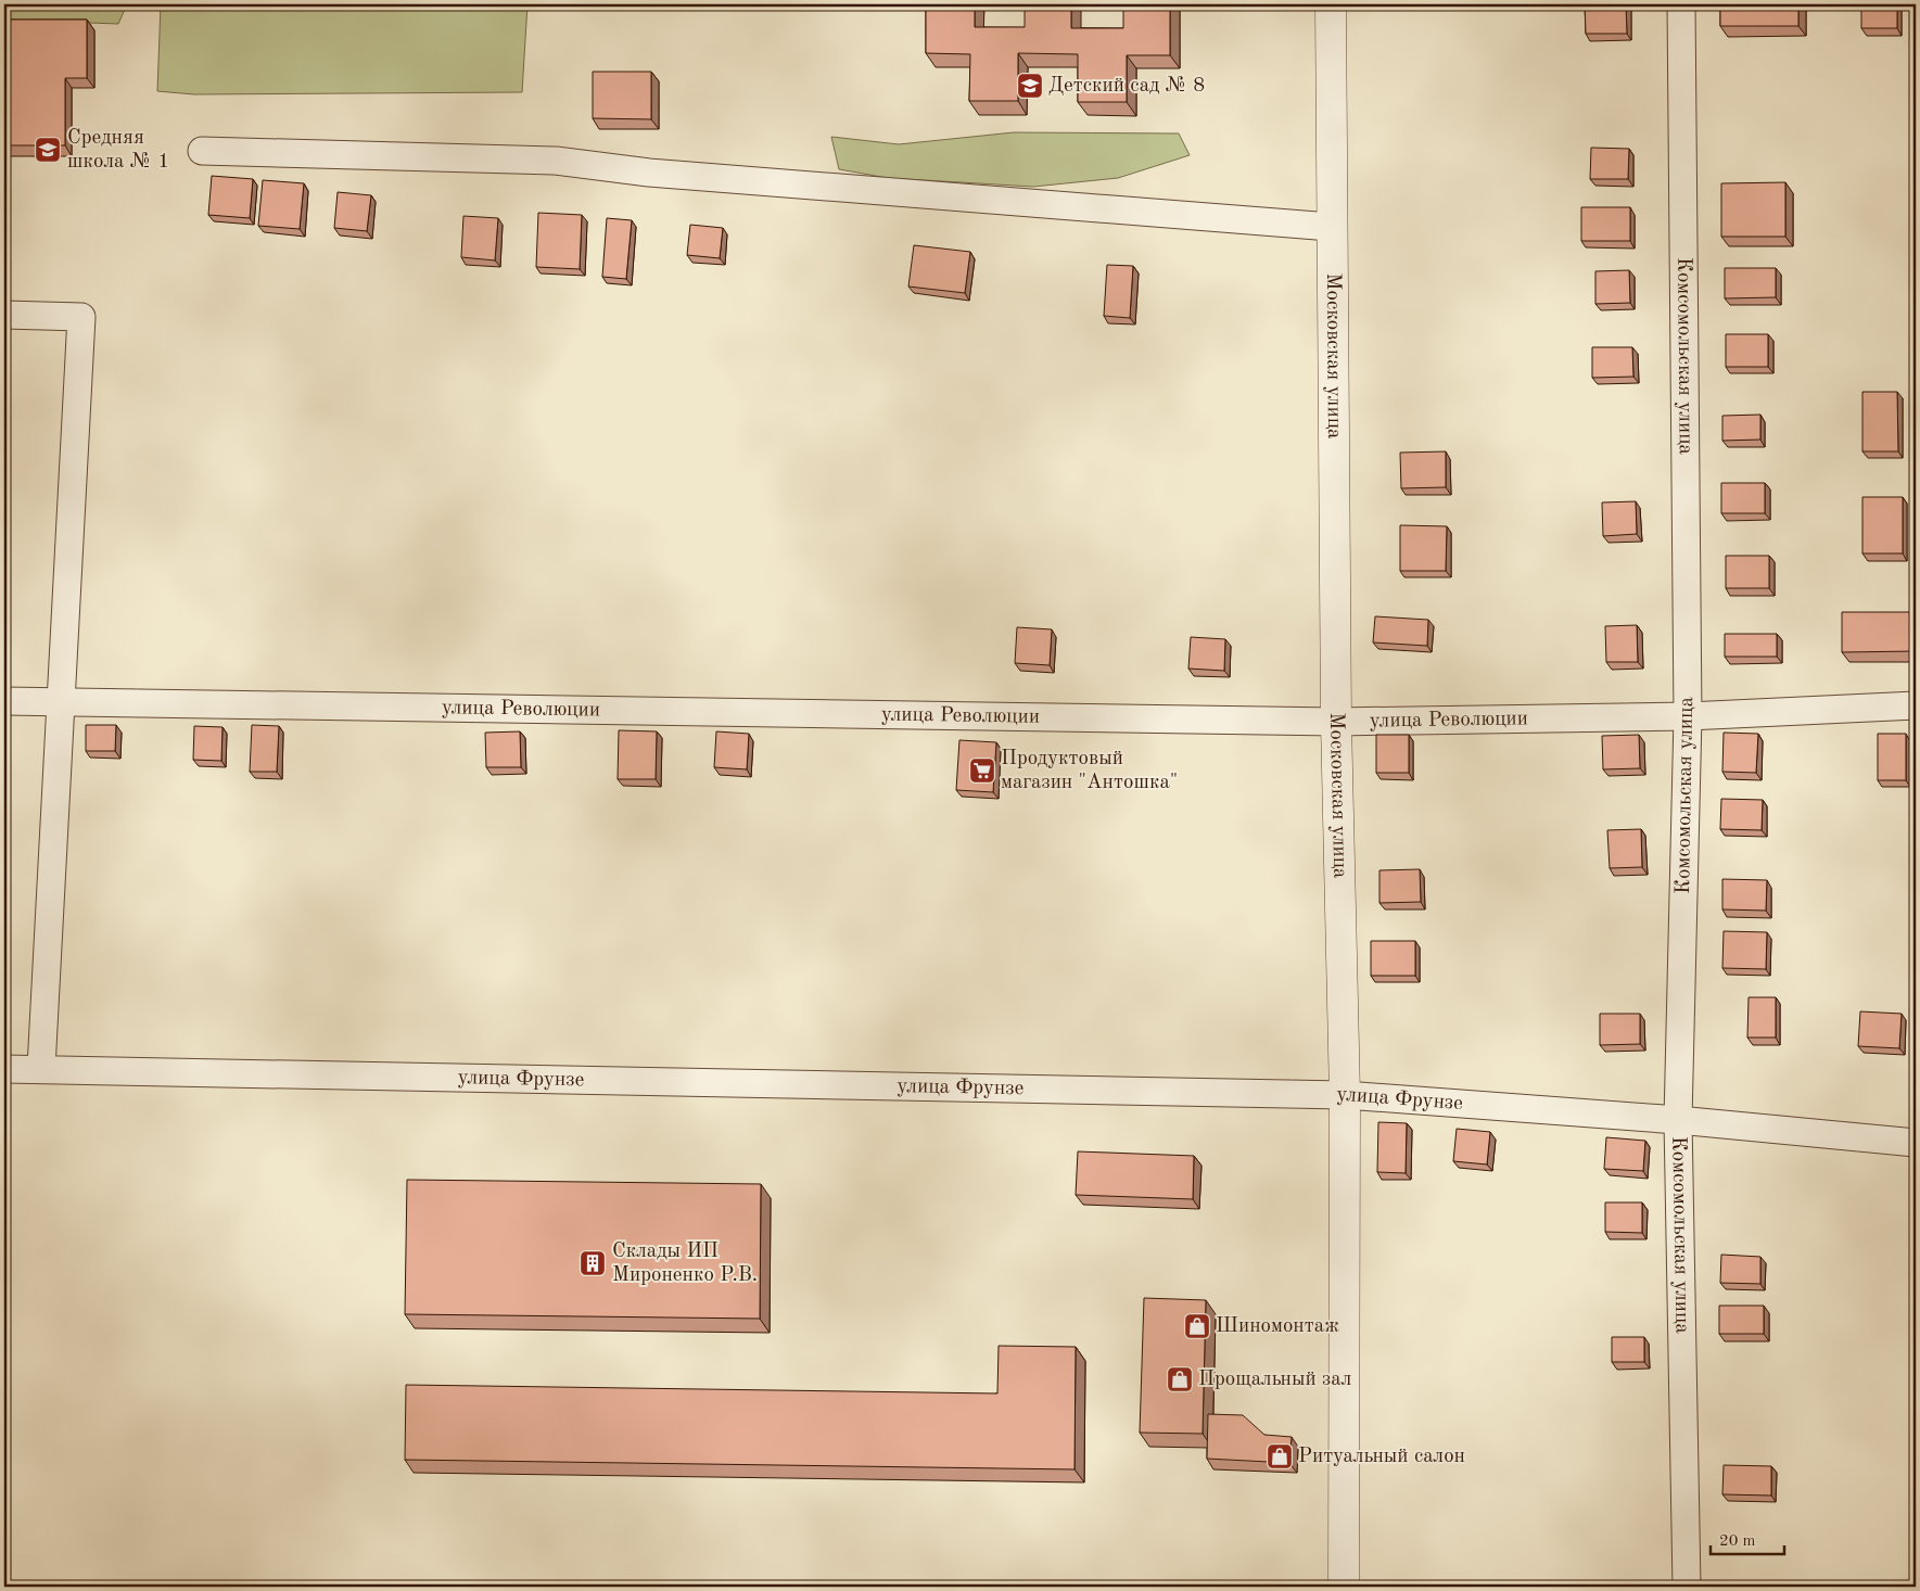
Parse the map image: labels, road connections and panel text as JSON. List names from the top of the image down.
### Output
{
  "streets": {
    "street": [
      "Московская улица",
      "Комсомольская улица",
      "улица Революции",
      "улица Фрунзе"
    ]
  },
  "crossings": [
    ["Московская улица", "улица Революции"],
    ["Московская улица", "улица Фрунзе"],
    ["Комсомольская улица", "улица Революции"],
    ["Комсомольская улица", "улица Фрунзе"]
  ],
  "places": {
    "school or university": ["Детский сад № 8", "Средняя школа № 1"],
    "supermarket": ["Продуктовый магазин \"Антошка\""],
    "building": ["Склады ИП Мироненко Р.В."],
    "shop": ["Шиномонтаж", "Прощальный зал", "Ритуальный салон"]
  },
  "scale_bar": "20 m"
}
